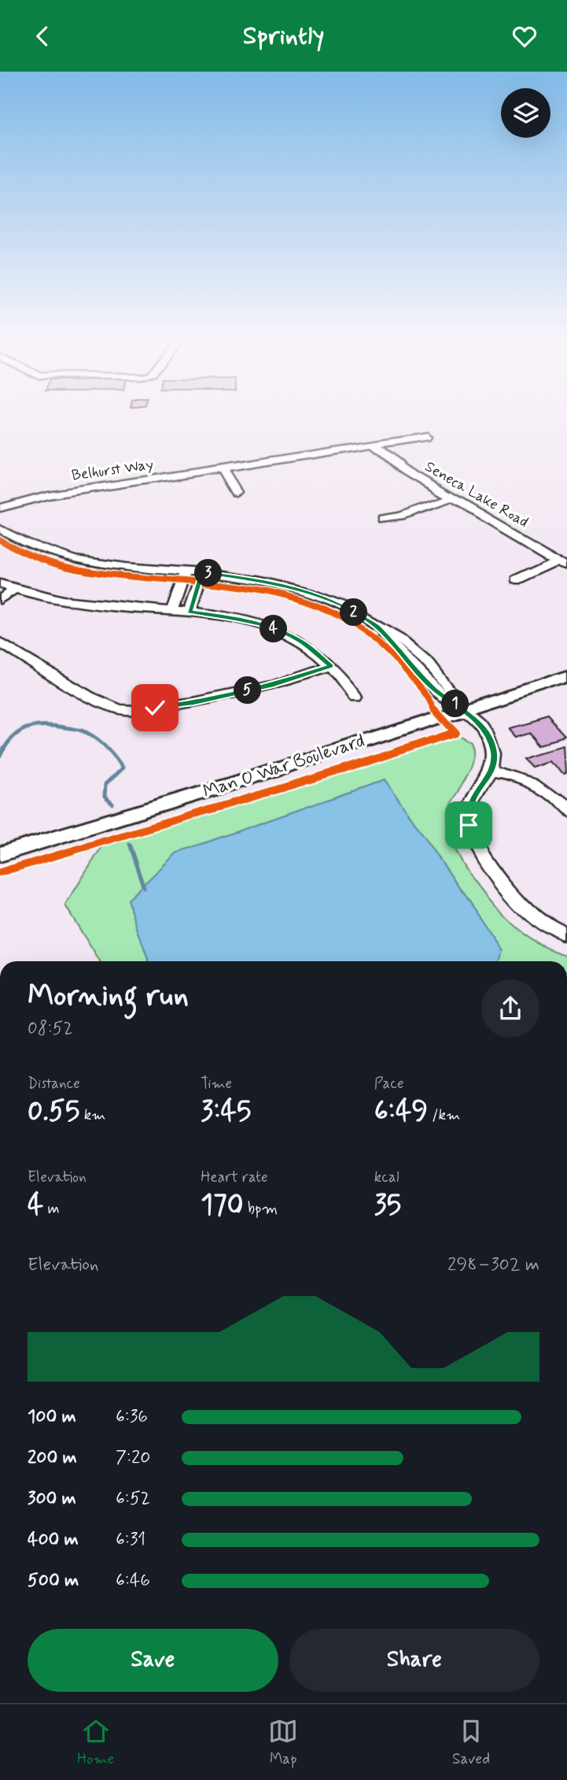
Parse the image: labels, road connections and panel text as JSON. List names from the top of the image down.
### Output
{
  "streets": {
    "main road": ["Man O War Boulevard"],
    "street": ["Belhurst Way", "Seneca Lake Road"]
  },
  "crossings": [
    ["Belhurst Way", "Seneca Lake Road"]
  ],
  "page": {
    "header": "Sprintly",
    "pins": [
      "3",
      "2",
      "4",
      "5",
      "1"
    ],
    "heading": ["Morning run", "08:52"],
    "stats": [
      ["Distance", "0.55 km"],
      ["Time", "3:45"],
      ["Pace", "6:49 /km"],
      ["Elevation", "4 m"],
      ["Heart rate", "170 bpm"],
      ["kcal", "35"]
    ],
    "chart": ["Elevation", "298–302 m"],
    "list": [
      {
        "name": "100 m",
        "note": "6:36"
      },
      {
        "name": "200 m",
        "note": "7:20"
      },
      {
        "name": "300 m",
        "note": "6:52"
      },
      {
        "name": "400 m",
        "note": "6:31"
      },
      {
        "name": "500 m",
        "note": "6:46"
      }
    ],
    "buttons": ["Save", "Share"],
    "tabs": ["Home", "Map", "Saved"]
  }
}
